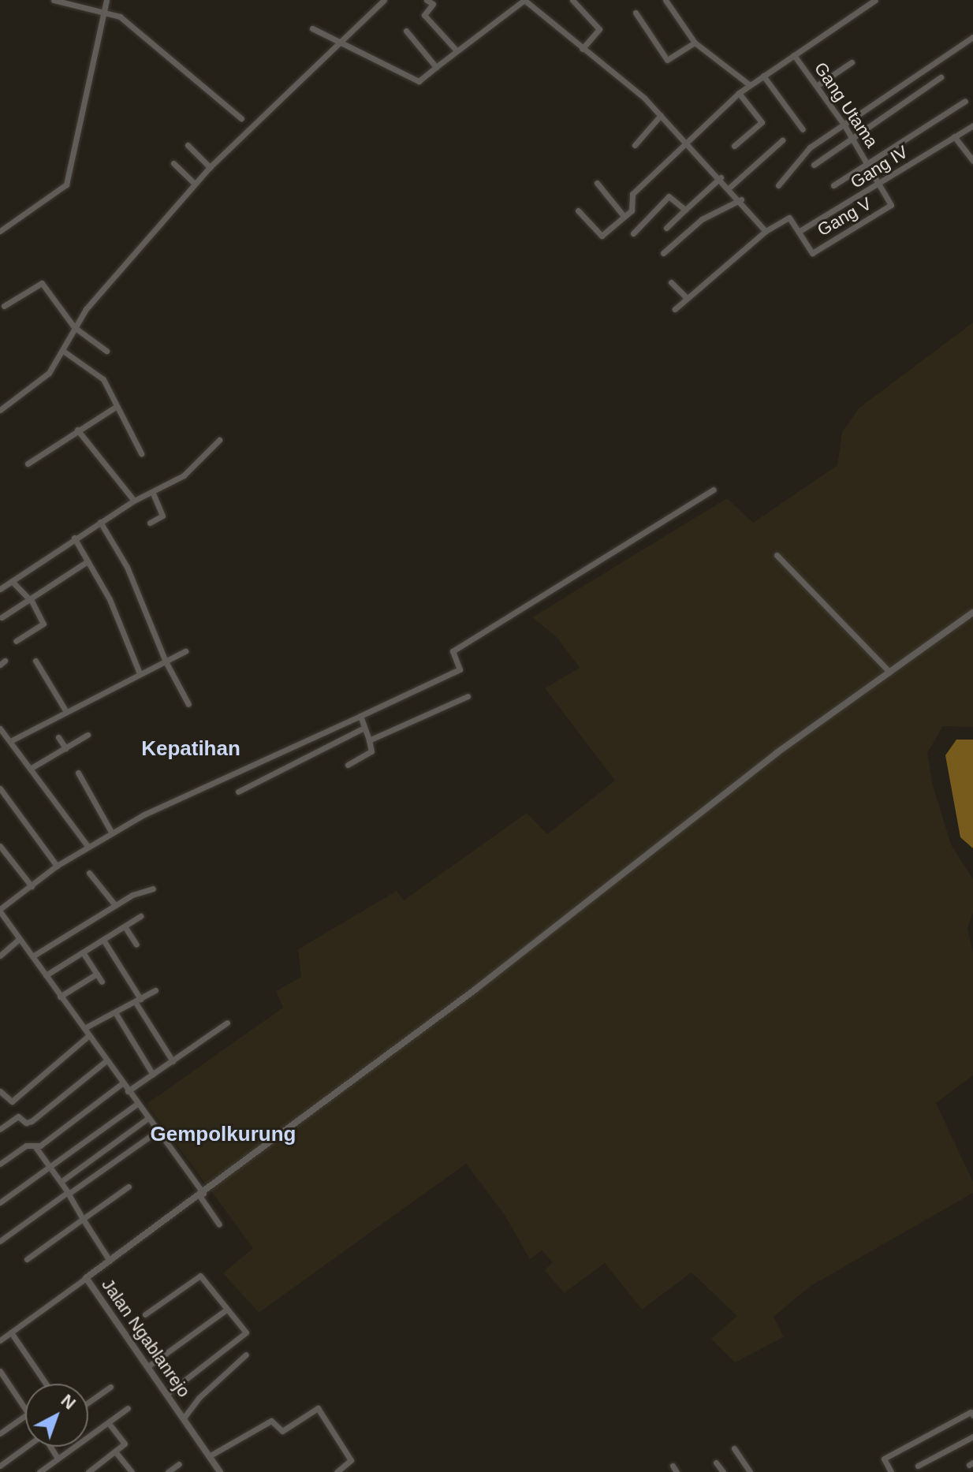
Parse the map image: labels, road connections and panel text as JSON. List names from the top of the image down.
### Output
{
  "streets": {
    "street": [
      "Gang Utama",
      "Gang IV",
      "Gang V",
      "Jalan Ngablanrejo"
    ]
  },
  "crossings": [
    ["Gang Utama", "Gang IV"],
    ["Gang Utama", "Gang V"],
    ["Gang IV", "Gang V"]
  ],
  "districts": ["Kepatihan", "Gempolkurung"],
  "north": "top right"
}
